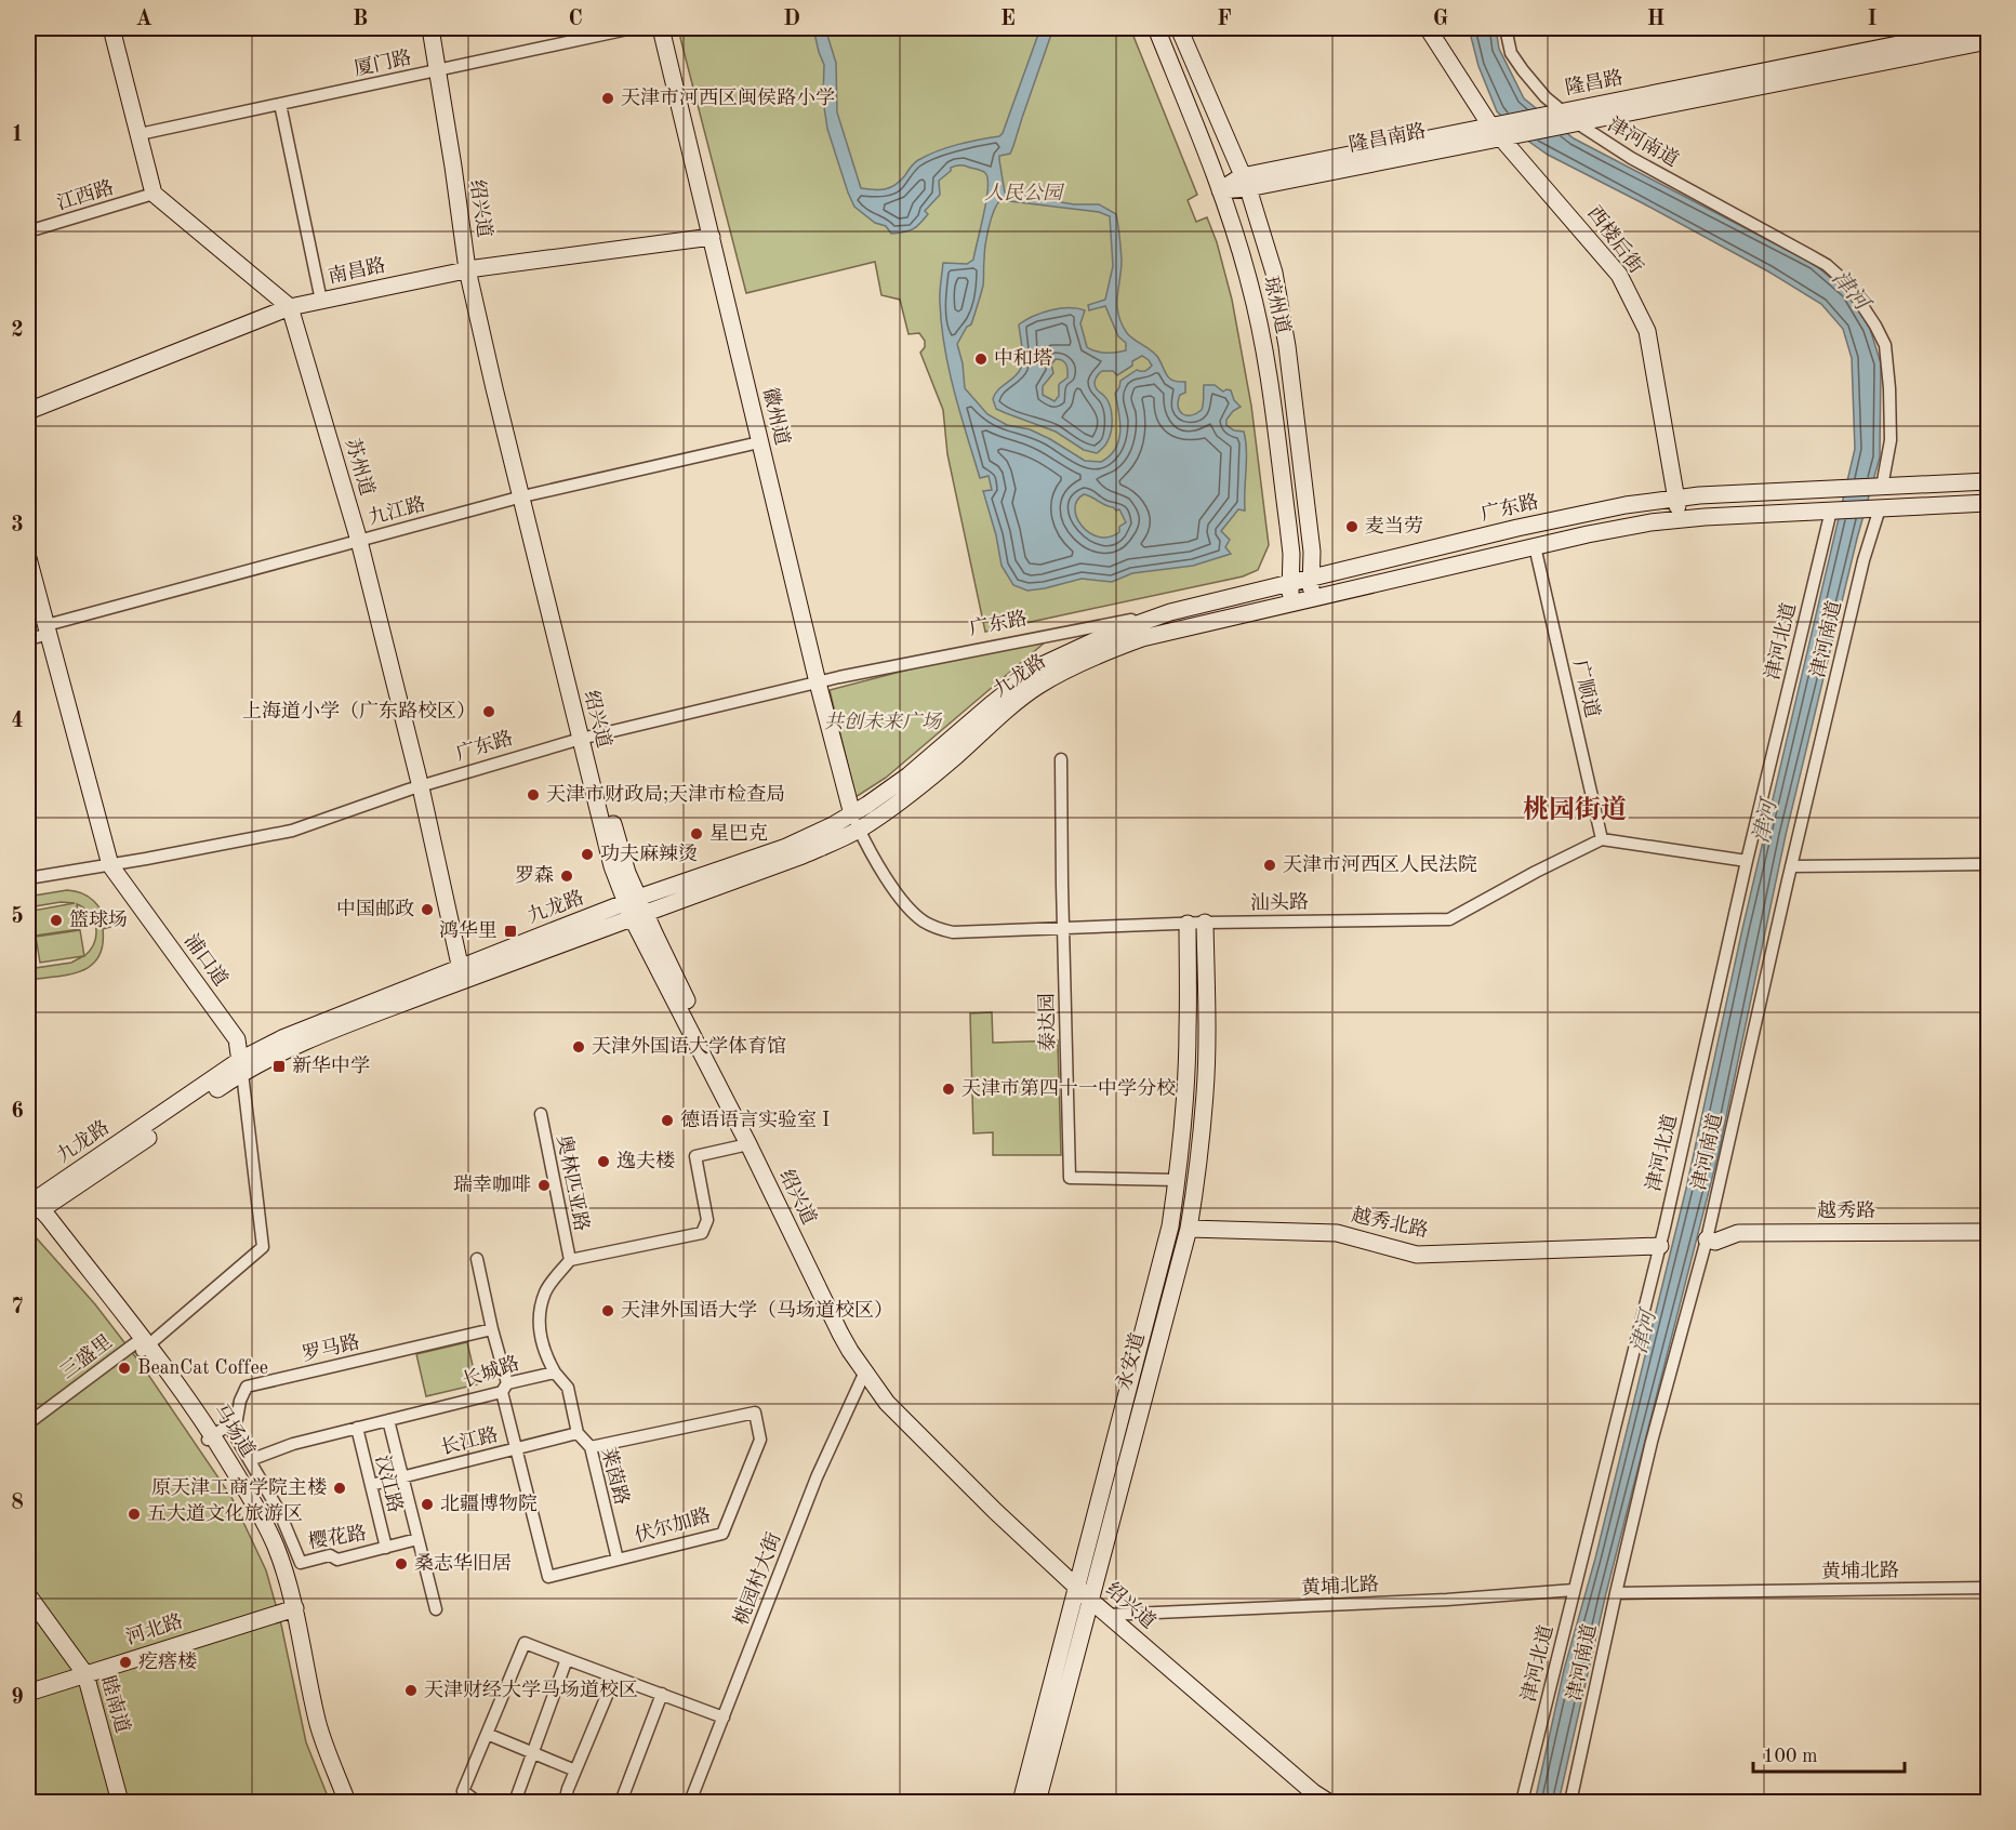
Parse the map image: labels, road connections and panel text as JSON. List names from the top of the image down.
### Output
{
  "streets": {
    "main road": [
      "隆昌路",
      "隆昌南路",
      "绍兴道",
      "西楼后街",
      "南昌路",
      "琼州道",
      "徽州道",
      "苏州道",
      "广东路",
      "九龙路",
      "浦口道",
      "越秀路",
      "越秀北路",
      "永安道",
      "马场道",
      "河北路",
      "睦南道"
    ],
    "street": [
      "厦门路",
      "津河南道",
      "江西路",
      "九江路",
      "津河北道",
      "广顺道",
      "汕头路",
      "泰达园",
      "奥林匹亚路",
      "罗马路",
      "三盛里",
      "长城路",
      "长江路",
      "莱茵路",
      "汉江路",
      "伏尔加路",
      "樱花路",
      "黄埔北路",
      "桃园村大街"
    ]
  },
  "crossings": [
    ["厦门路", "绍兴道"],
    ["隆昌路", "隆昌南路"],
    ["隆昌路", "津河南道"],
    ["隆昌路", "西楼后街"],
    ["隆昌南路", "西楼后街"],
    ["隆昌南路", "琼州道"],
    ["津河南道", "广东路"],
    ["津河南道", "越秀路"],
    ["津河南道", "黄埔北路"],
    ["绍兴道", "南昌路"],
    ["绍兴道", "广东路"],
    ["绍兴道", "九江路"],
    ["绍兴道", "九龙路"],
    ["绍兴道", "永安道"],
    ["绍兴道", "黄埔北路"],
    ["绍兴道", "桃园村大街"],
    ["西楼后街", "广东路"],
    ["南昌路", "徽州道"],
    ["南昌路", "苏州道"],
    ["琼州道", "广东路"],
    ["琼州道", "九龙路"],
    ["徽州道", "广东路"],
    ["徽州道", "九江路"],
    ["徽州道", "九龙路"],
    ["徽州道", "汕头路"],
    ["苏州道", "广东路"],
    ["苏州道", "九江路"],
    ["苏州道", "九龙路"],
    ["广东路", "九龙路"],
    ["广东路", "浦口道"],
    ["九江路", "浦口道"],
    ["津河北道", "越秀北路"],
    ["津河北道", "黄埔北路"],
    ["九龙路", "汕头路"],
    ["九龙路", "浦口道"],
    ["九龙路", "马场道"],
    ["广顺道", "汕头路"],
    ["汕头路", "泰达园"],
    ["汕头路", "永安道"],
    ["浦口道", "三盛里"],
    ["浦口道", "马场道"],
    ["泰达园", "永安道"],
    ["奥林匹亚路", "长城路"],
    ["越秀北路", "永安道"],
    ["罗马路", "马场道"],
    ["三盛里", "马场道"],
    ["长城路", "莱茵路"],
    ["长城路", "汉江路"],
    ["长城路", "樱花路"],
    ["马场道", "河北路"],
    ["长江路", "莱茵路"],
    ["长江路", "汉江路"],
    ["长江路", "伏尔加路"],
    ["莱茵路", "伏尔加路"],
    ["汉江路", "樱花路"],
    ["河北路", "睦南道"]
  ],
  "districts": ["桃园街道"],
  "water": ["津河"],
  "parks": ["人民公园", "共创未来广场"],
  "places": {
    "other": [
      "天津市河西区闽侯路小学",
      "中和塔",
      "麦当劳",
      "上海道小学（广东路校区）",
      "天津市财政局;天津市检查局",
      "星巴克",
      "功夫麻辣烫",
      "天津市河西区人民法院",
      "罗森",
      "中国邮政",
      "篮球场",
      "天津外国语大学体育馆",
      "天津市第四十一中学分校",
      "德语语言实验室 I",
      "逸夫楼",
      "瑞幸咖啡",
      "天津外国语大学（马场道校区）",
      "BeanCat Coffee",
      "原天津工商学院主楼",
      "北疆博物院",
      "五大道文化旅游区",
      "桑志华旧居",
      "疙瘩楼",
      "天津财经大学马场道校区"
    ],
    "transit": ["鸿华里", "新华中学"]
  },
  "scale_bar": "100 m",
  "grid": {
    "columns": [
      "A",
      "B",
      "C",
      "D",
      "E",
      "F",
      "G",
      "H",
      "I"
    ],
    "rows": [
      "1",
      "2",
      "3",
      "4",
      "5",
      "6",
      "7",
      "8",
      "9"
    ]
  }
}
